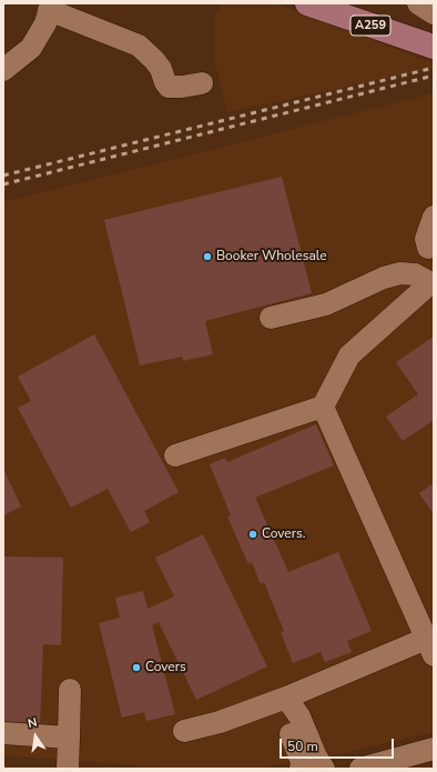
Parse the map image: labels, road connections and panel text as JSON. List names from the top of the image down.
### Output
{
  "streets": {
    "main road": ["A259"]
  },
  "places": ["Booker Wholesale", "Covers.", "Covers"],
  "scale_bar": "50 m",
  "north": "top"
}
